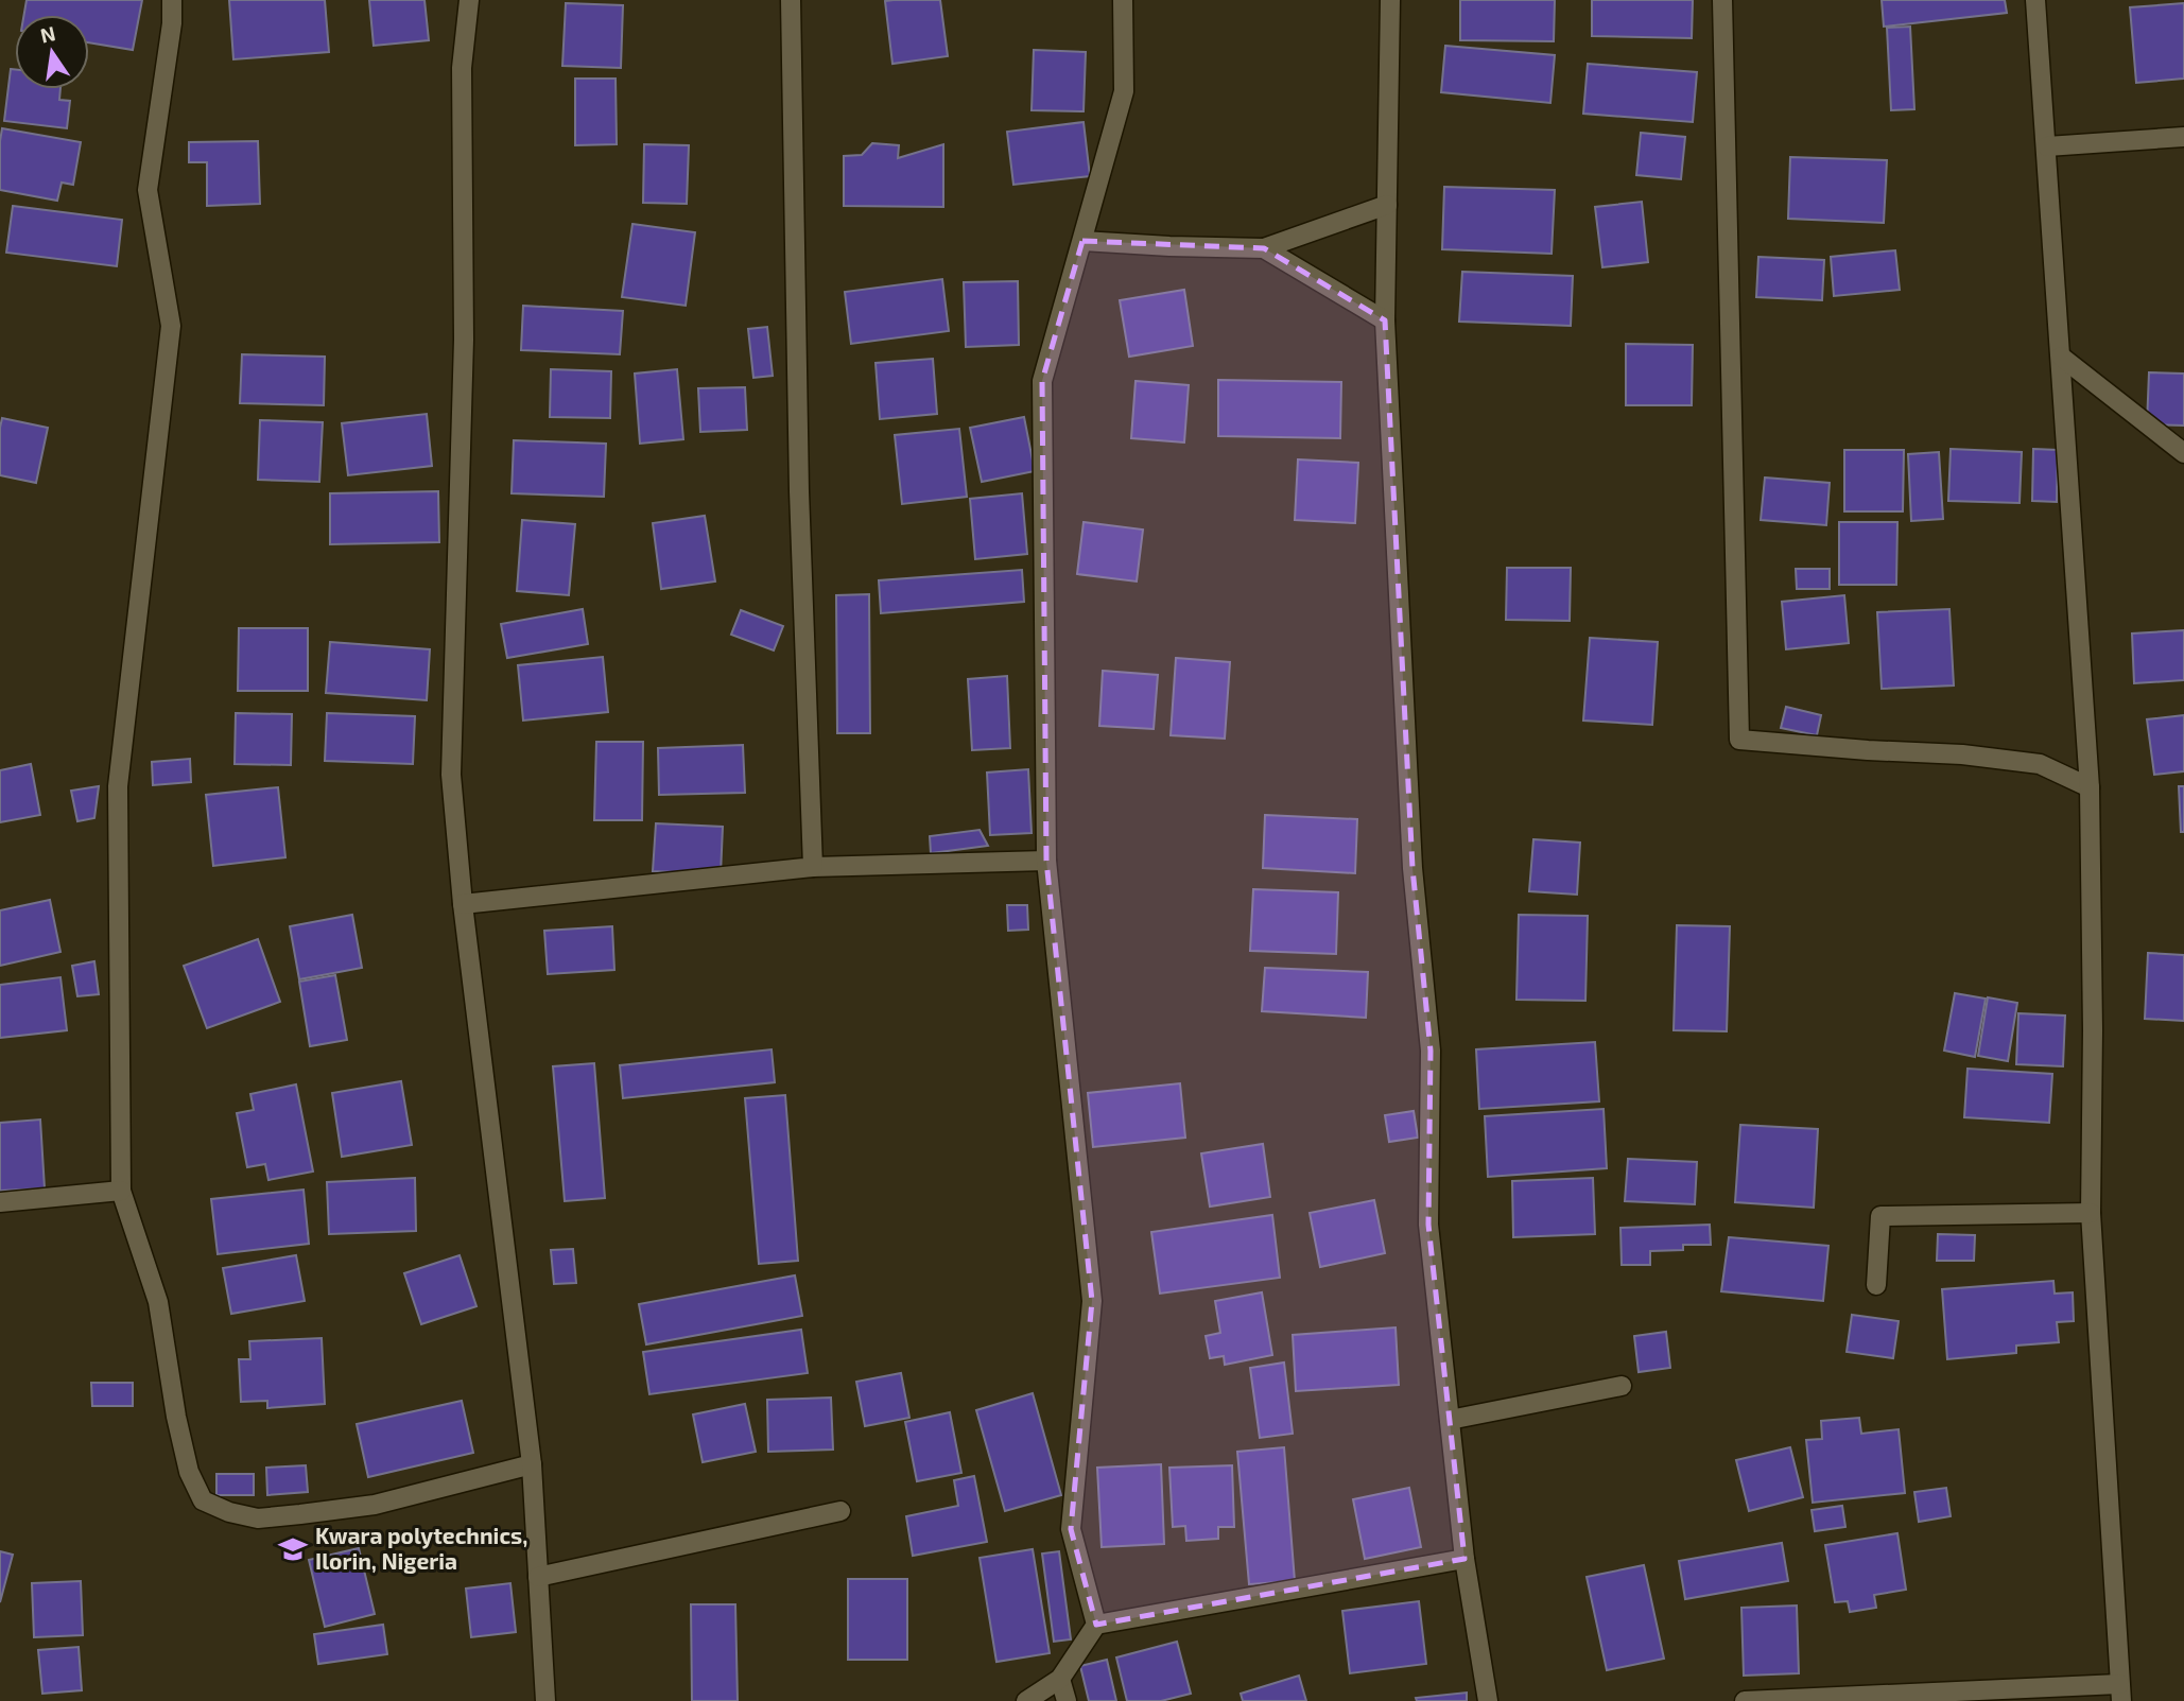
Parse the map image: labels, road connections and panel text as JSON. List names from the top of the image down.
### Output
{
  "places": {
    "school or university": ["Kwara polytechnics, Ilorin, Nigeria"]
  },
  "north": "top"
}
